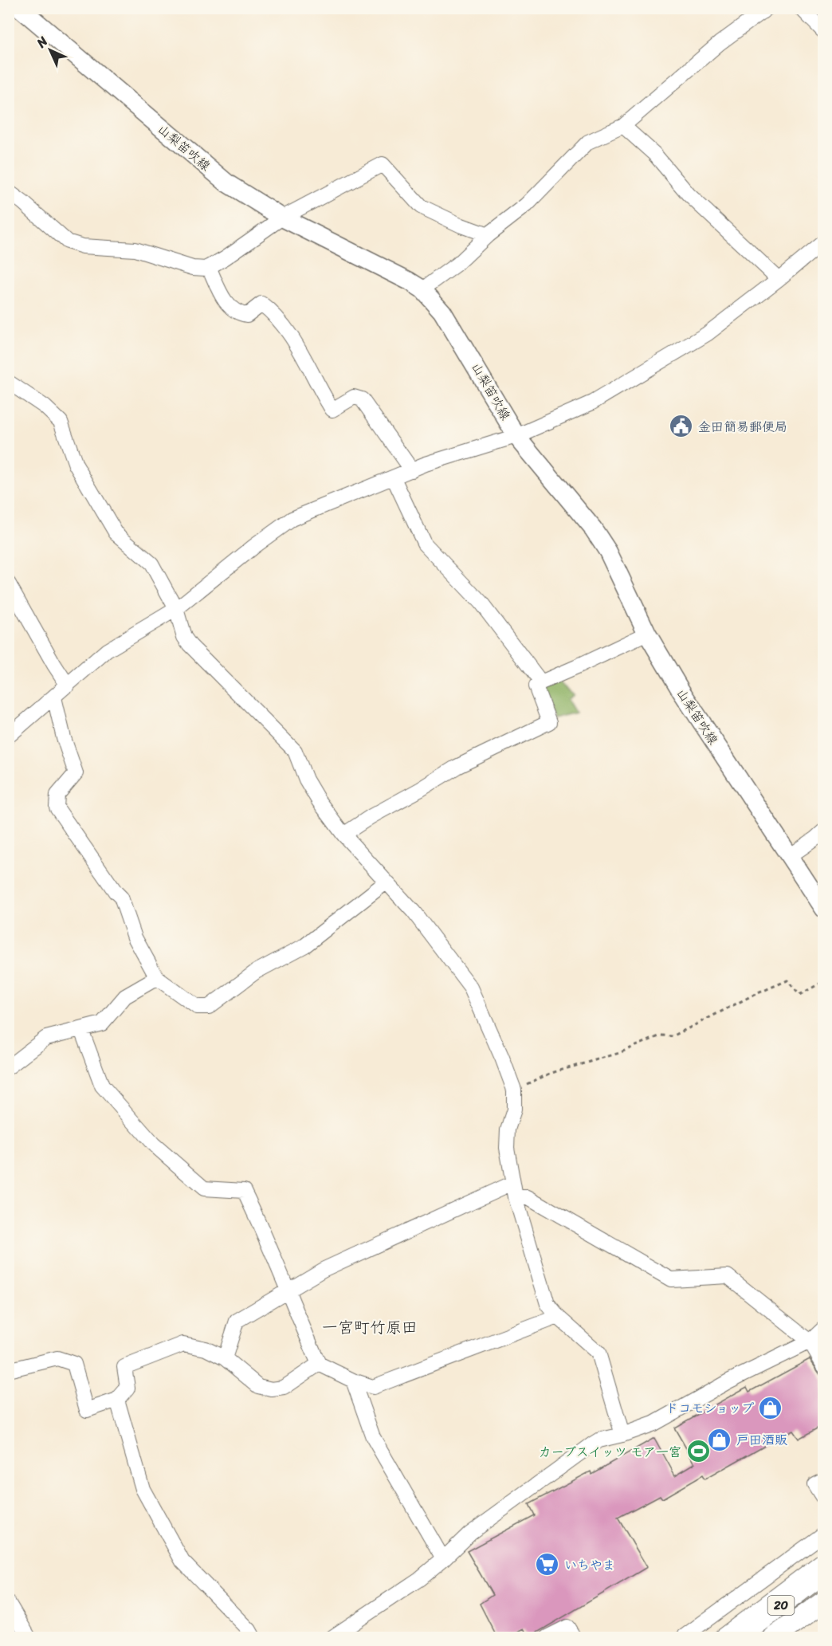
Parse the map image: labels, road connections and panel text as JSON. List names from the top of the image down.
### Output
{
  "streets": {
    "highway": ["20"],
    "main road": ["山梨笛吹線"]
  },
  "districts": ["一宮町竹原田"],
  "places": {
    "public building": ["金田簡易郵便局"],
    "shop": ["ドコモショップ", "戸田酒販"],
    "sports": ["カーブスイッツ モア一宮"],
    "supermarket": ["いちやま"]
  },
  "north": "top left"
}
